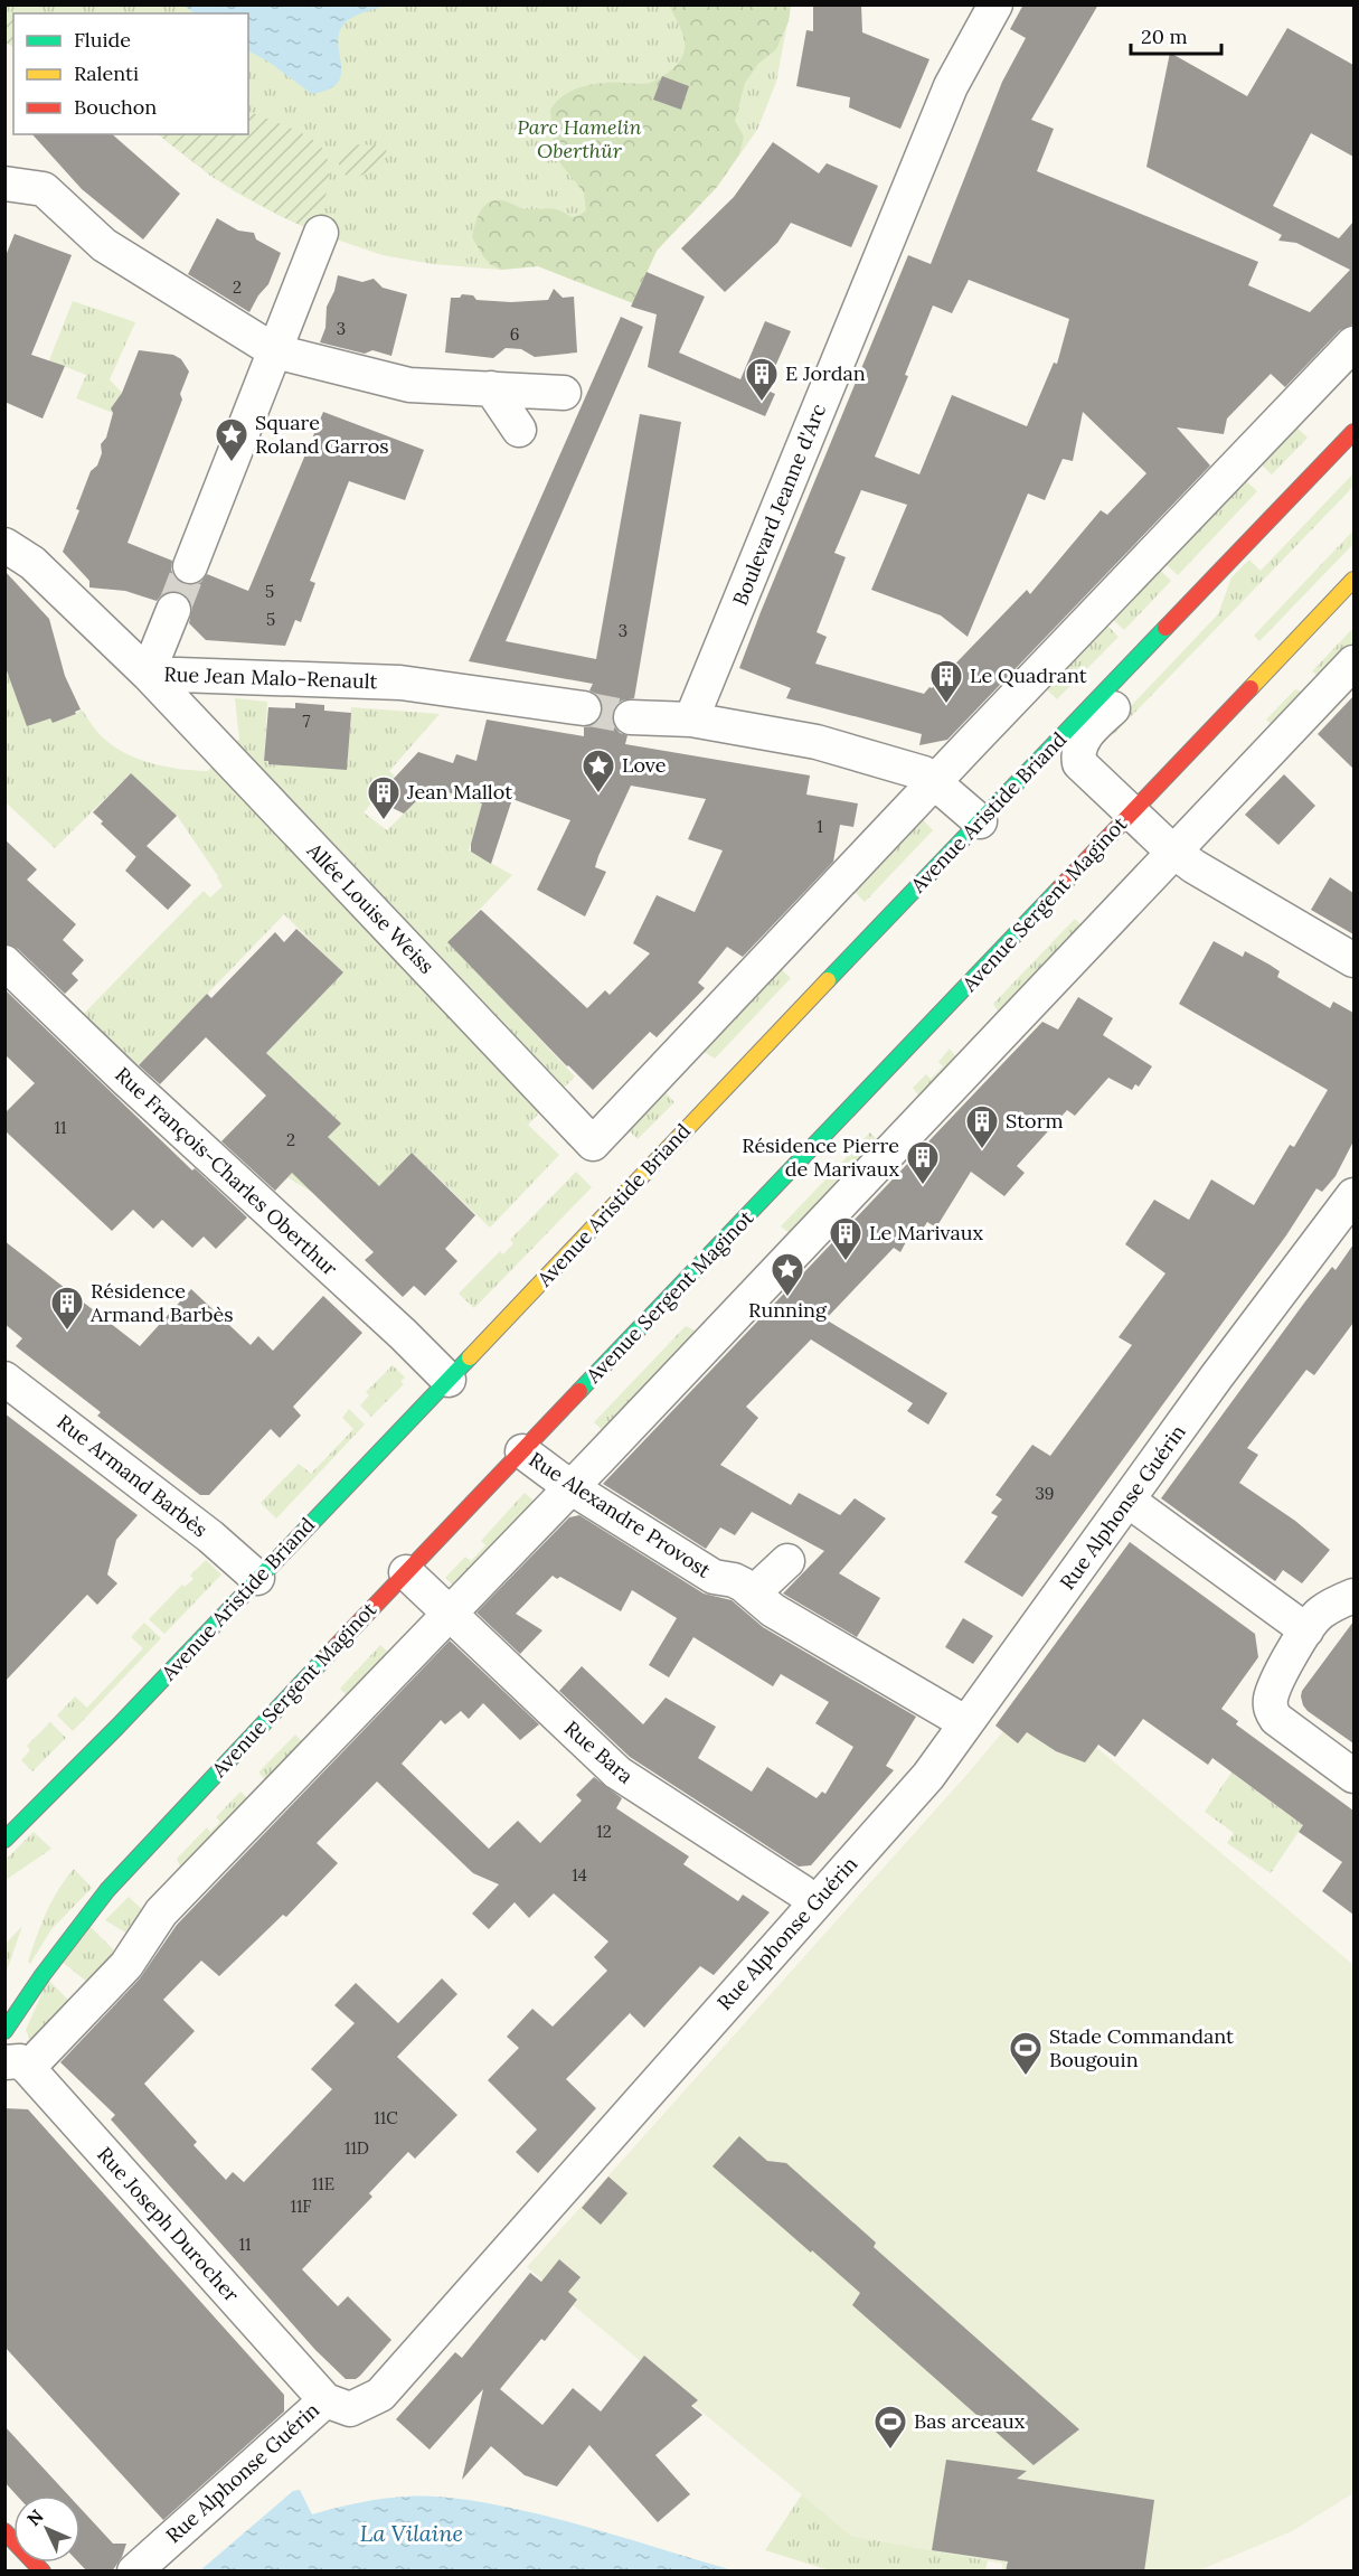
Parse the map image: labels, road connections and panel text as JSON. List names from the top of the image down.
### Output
{
  "streets": {
    "main road": ["Avenue Aristide Briand", "Avenue Sergent Maginot"],
    "street": [
      "Boulevard Jeanne d'Arc",
      "Rue Jean Malo-Renault",
      "Allée Louise Weiss",
      "Rue François-Charles Oberthur",
      "Rue Armand Barbès",
      "Rue Alphonse Guérin",
      "Rue Alexandre Provost",
      "Rue Bara",
      "Rue Joseph Durocher"
    ]
  },
  "crossings": [
    ["Rue Jean Malo-Renault", "Allée Louise Weiss"],
    ["Avenue Aristide Briand", "Avenue Sergent Maginot"],
    ["Avenue Aristide Briand", "Rue François-Charles Oberthur"],
    ["Avenue Aristide Briand", "Rue Armand Barbès"],
    ["Avenue Sergent Maginot", "Rue Alexandre Provost"],
    ["Avenue Sergent Maginot", "Rue Bara"],
    ["Rue Alphonse Guérin", "Rue Alexandre Provost"],
    ["Rue Alphonse Guérin", "Rue Bara"],
    ["Rue Alphonse Guérin", "Rue Joseph Durocher"]
  ],
  "water": ["La Vilaine"],
  "parks": ["Parc Hamelin Oberthür"],
  "places": {
    "building": [
      "E Jordan",
      "Le Quadrant",
      "Jean Mallot",
      "Storm",
      "Résidence Pierre de Marivaux",
      "Le Marivaux",
      "Résidence Armand Barbès"
    ],
    "place": ["Square Roland Garros", "Love", "Running"],
    "sports": ["Stade Commandant Bougouin", "Bas arceaux"]
  },
  "house_numbers": [
    "2",
    "3",
    "6",
    "5",
    "5",
    "3",
    "7",
    "1",
    "11",
    "2",
    "39",
    "12",
    "14",
    "11C",
    "11D",
    "11E",
    "11F",
    "11"
  ],
  "legend": ["Fluide", "Ralenti", "Bouchon"],
  "scale_bar": "20 m",
  "north": "top left"
}
